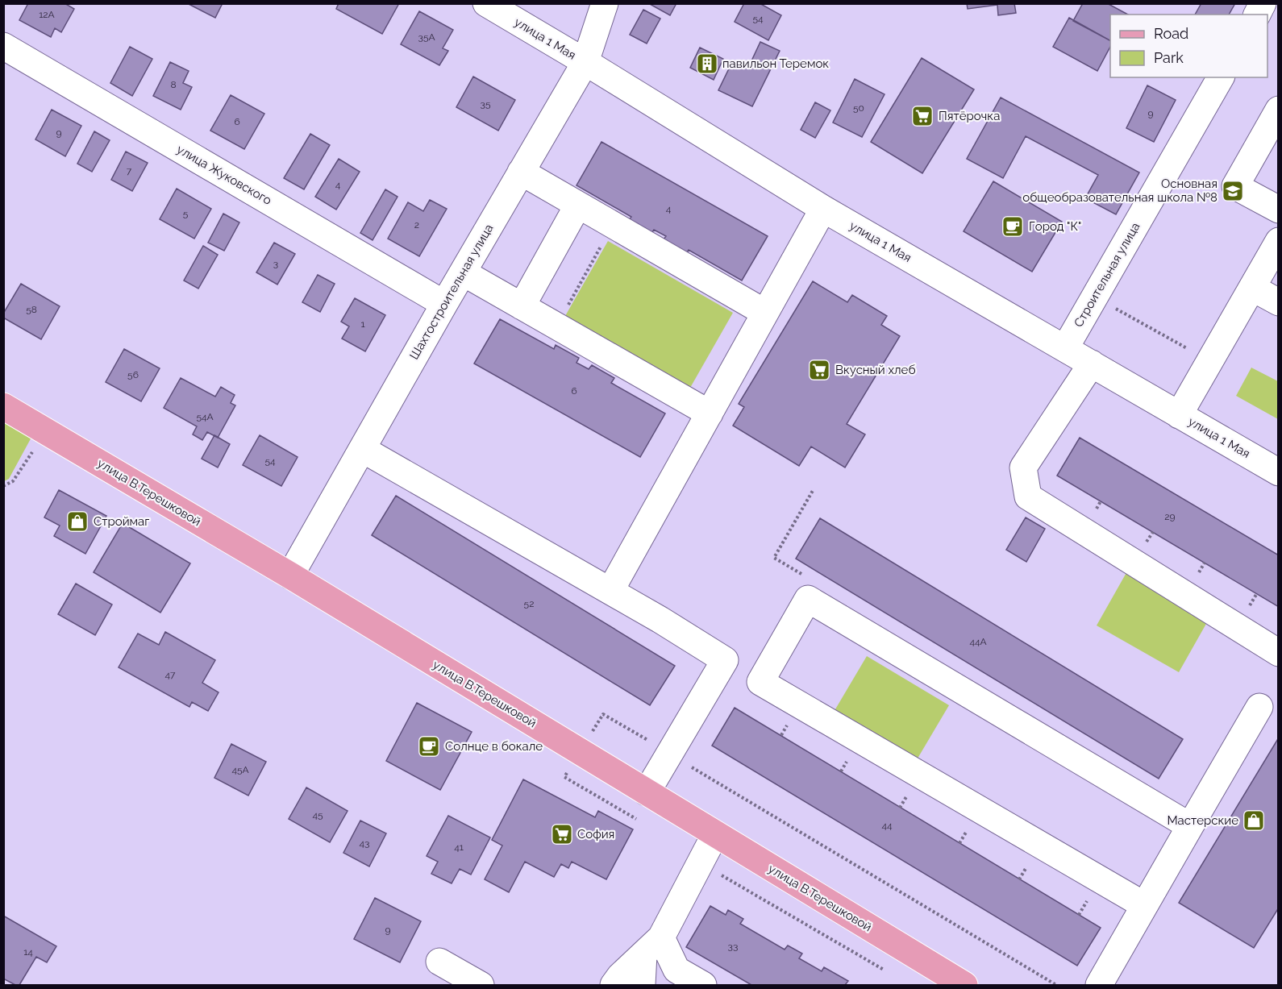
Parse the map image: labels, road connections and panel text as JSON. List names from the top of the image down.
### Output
{
  "streets": {
    "main road": ["улица В.Терешковой"],
    "street": [
      "улица 1 Мая",
      "улица Жуковского",
      "Строительная улица",
      "Шахтостроительная улица"
    ]
  },
  "crossings": [
    ["улица 1 Мая", "Строительная улица"],
    ["улица 1 Мая", "Шахтостроительная улица"],
    ["улица Жуковского", "Шахтостроительная улица"],
    ["Шахтостроительная улица", "улица В.Терешковой"]
  ],
  "places": {
    "building": ["павильон Теремок"],
    "supermarket": ["Пятёрочка", "Вкусный хлеб", "София"],
    "school or university": ["Основная общеобразовательная школа №8"],
    "cafe": ["Город \"К\"", "Солнце в бокале"],
    "shop": ["Строймаг", "Мастерские"]
  },
  "house_numbers": [
    "12А",
    "54",
    "35А",
    "8",
    "35",
    "50",
    "9",
    "6",
    "9",
    "7",
    "4",
    "4",
    "5",
    "2",
    "3",
    "58",
    "1",
    "56",
    "6",
    "54А",
    "54",
    "29",
    "52",
    "44А",
    "47",
    "45А",
    "45",
    "44",
    "43",
    "41",
    "9",
    "33",
    "14"
  ],
  "legend": ["Road", "Park"]
}
